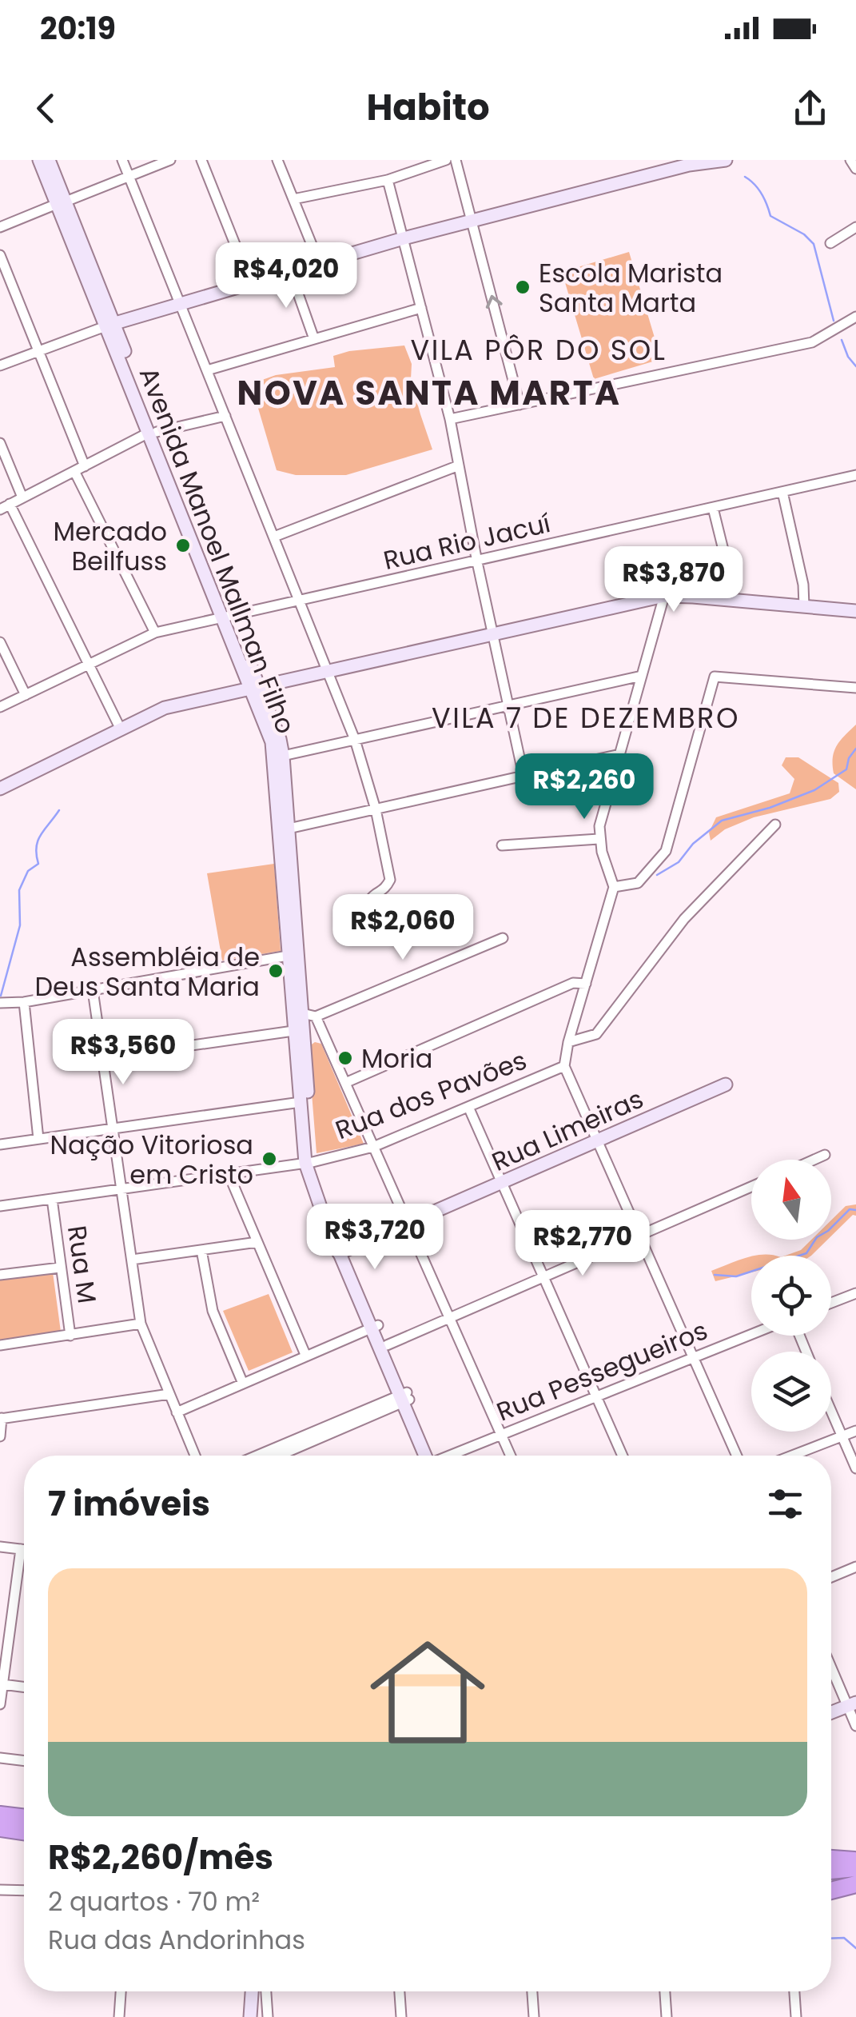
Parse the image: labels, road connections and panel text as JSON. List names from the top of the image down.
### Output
{
  "streets": {
    "street": [
      "Rua Rio Jacuí",
      "Avenida Manoel Mallman Filho",
      "Rua dos Pavões",
      "Rua Limeiras",
      "Rua M",
      "Rua Pessegueiros"
    ]
  },
  "crossings": [
    ["Rua Rio Jacuí", "Avenida Manoel Mallman Filho"],
    ["Avenida Manoel Mallman Filho", "Rua dos Pavões"],
    ["Rua dos Pavões", "Rua M"]
  ],
  "districts": ["VILA PÔR DO SOL", "NOVA SANTA MARTA", "VILA 7 DE DEZEMBRO"],
  "places": [
    "Escola Marista Santa Marta",
    "Mercado Beilfuss",
    "Assembléia de Deus Santa Maria",
    "Moria",
    "Nação Vitoriosa em Cristo"
  ],
  "north": "top",
  "page": {
    "status": "20:19",
    "header": "Habito",
    "price": [
      "R$4,020",
      "R$3,870",
      "R$2,260",
      "R$2,060",
      "R$3,560",
      "R$3,720",
      "R$2,770"
    ],
    "heading": "7 imóveis",
    "list": [
      {
        "name": "R$2,260/mês",
        "note": "2 quartos · 70 m² · Rua das Andorinhas"
      }
    ]
  }
}
